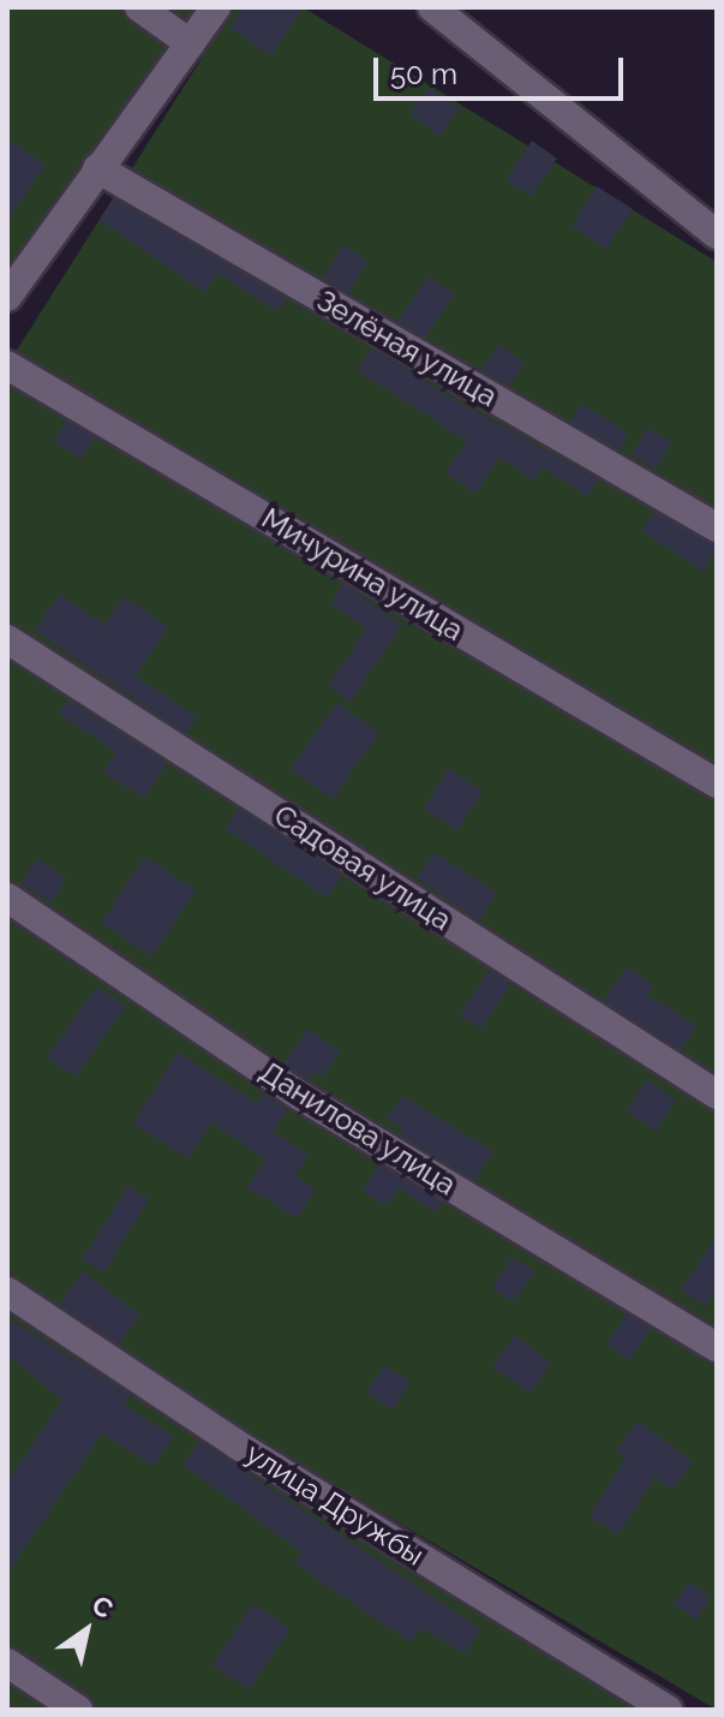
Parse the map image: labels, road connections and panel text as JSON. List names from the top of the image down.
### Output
{
  "streets": {
    "street": [
      "Зелёная улица",
      "Мичурина улица",
      "Садовая улица",
      "Данилова улица",
      "улица Дружбы"
    ]
  },
  "scale_bar": "50 m",
  "north": "top right"
}
